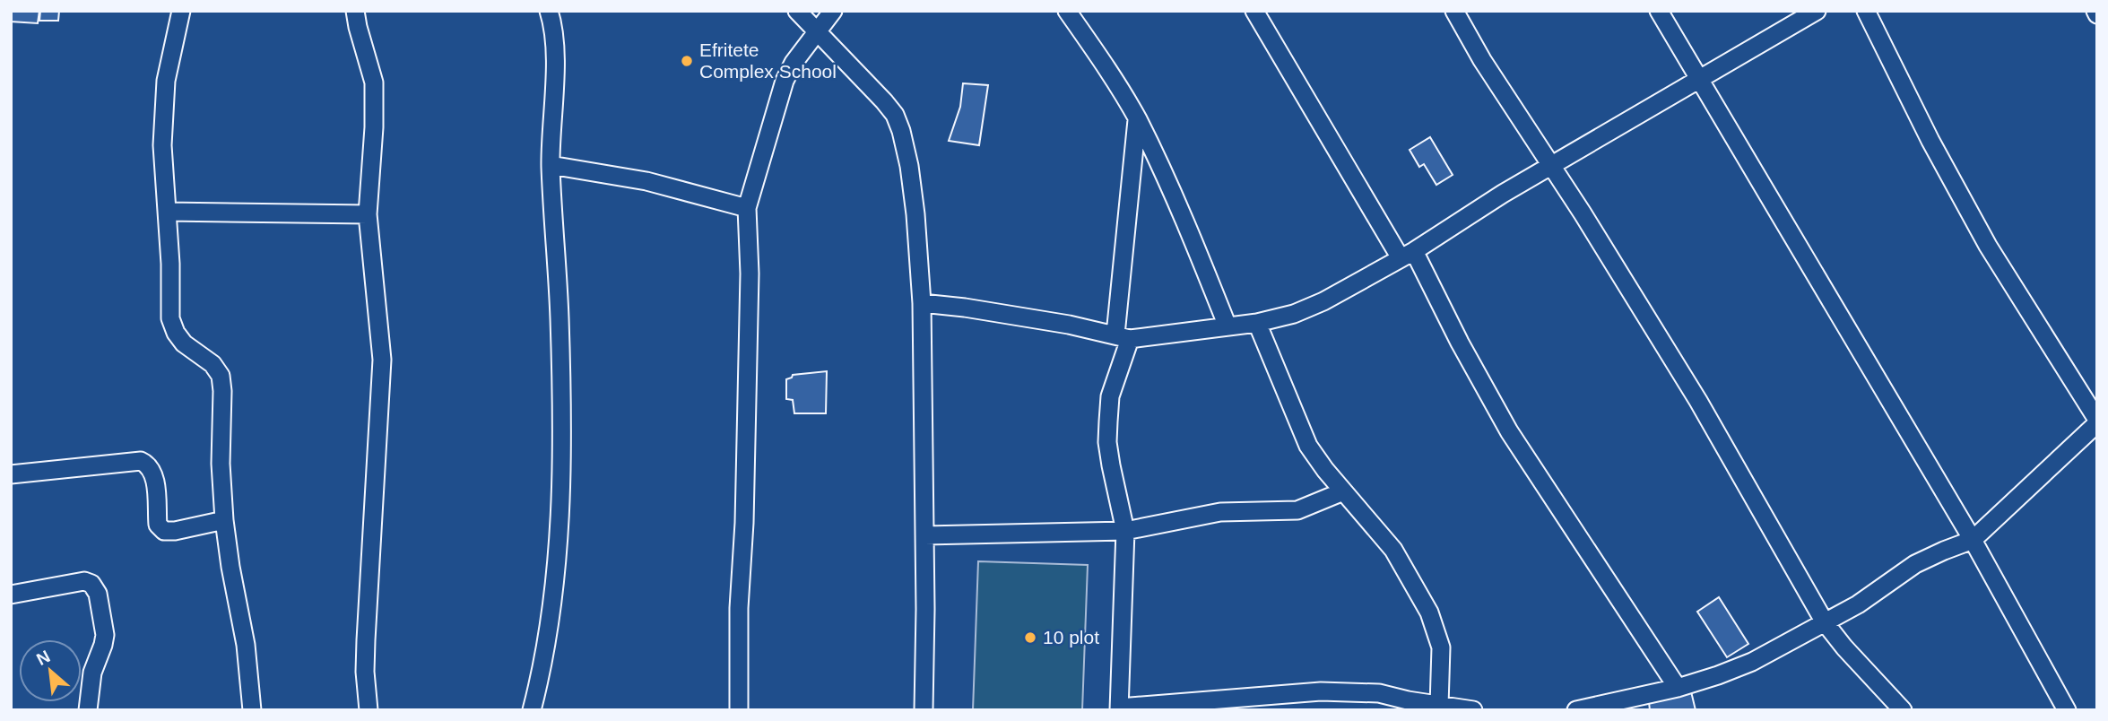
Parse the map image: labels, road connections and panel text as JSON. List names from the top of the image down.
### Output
{
  "places": ["Efritete Complex School", "10 plot"],
  "north": "top left"
}
